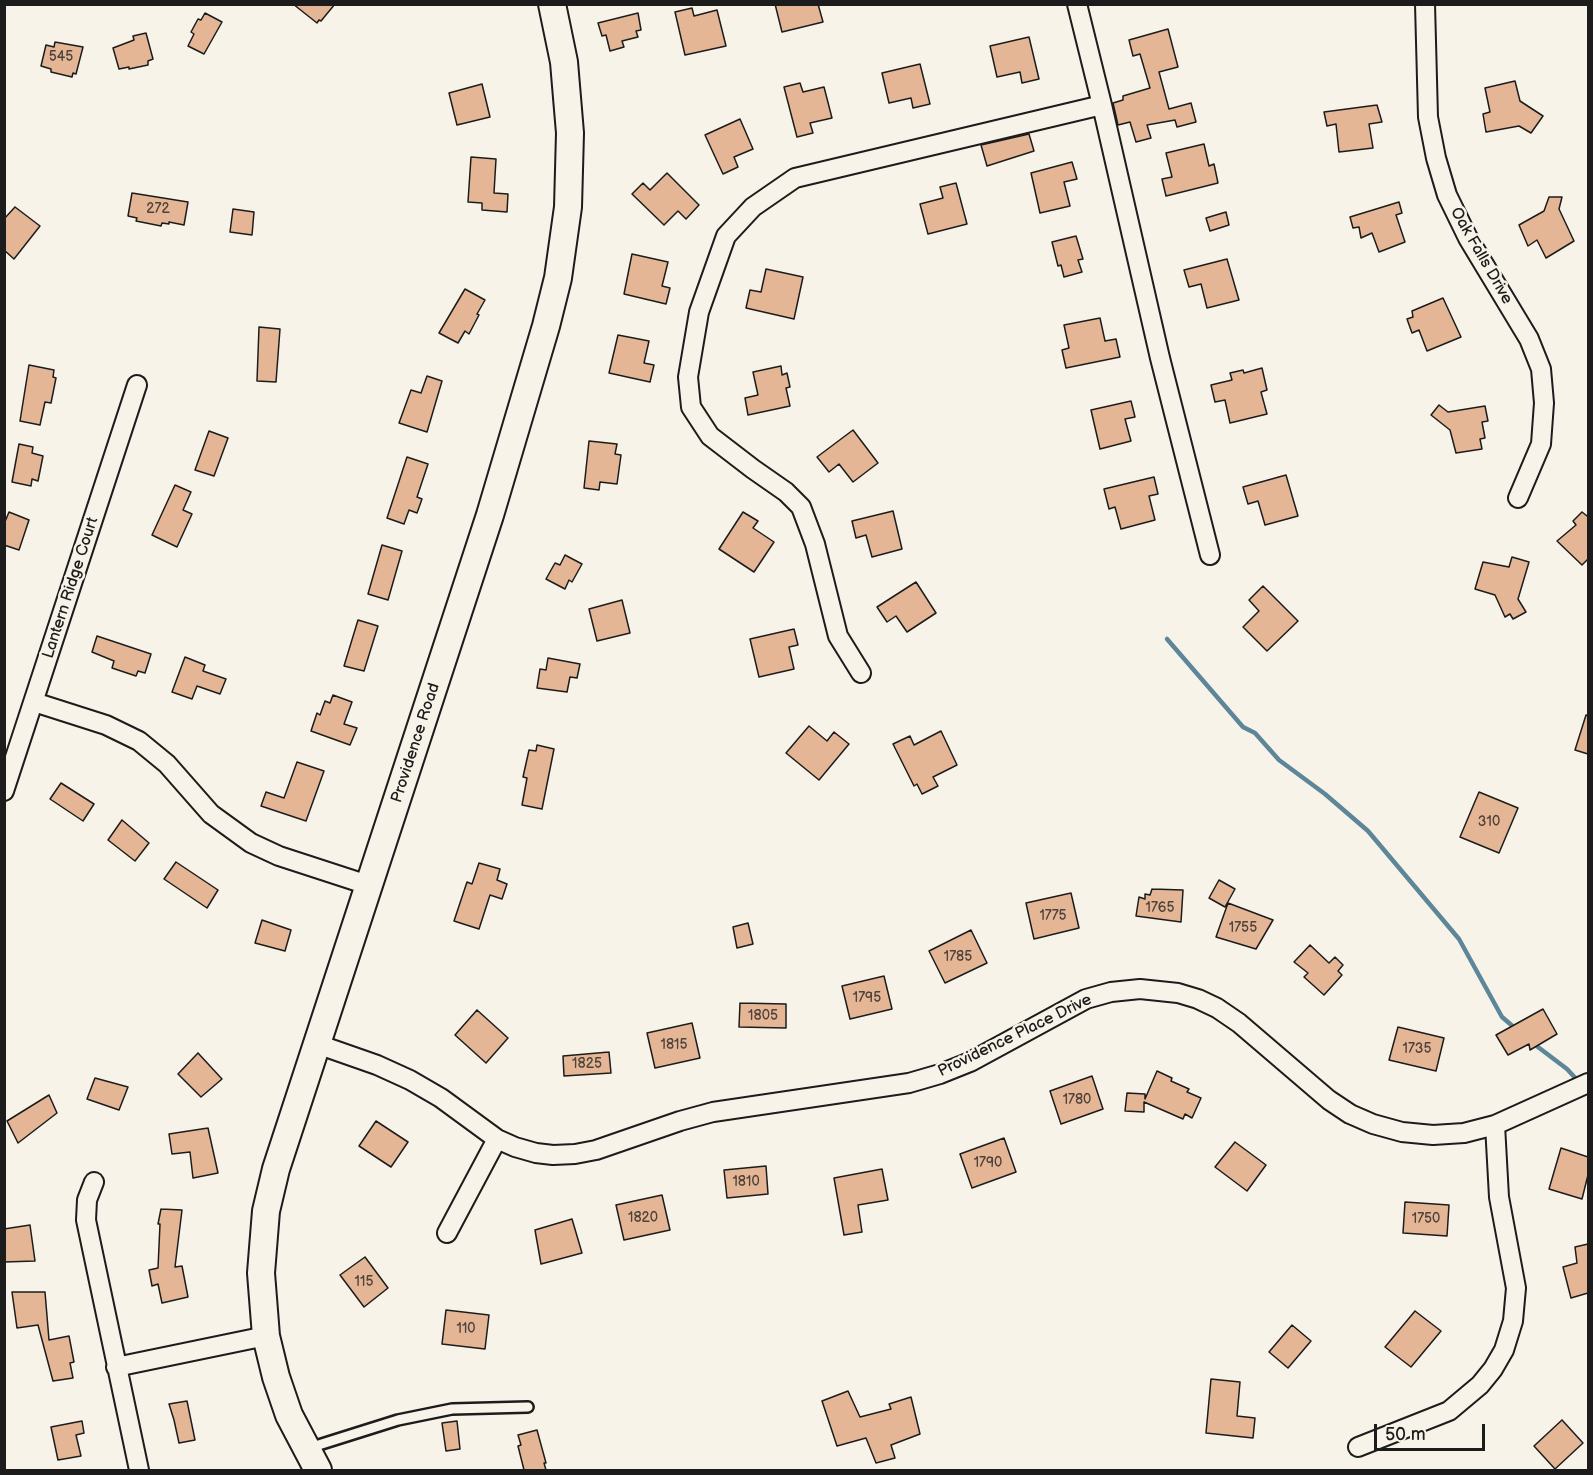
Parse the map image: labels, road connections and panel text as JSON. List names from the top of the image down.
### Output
{
  "streets": {
    "street": [
      "Oak Falls Drive",
      "Lantern Ridge Court",
      "Providence Road",
      "Providence Place Drive"
    ]
  },
  "crossings": [
    ["Providence Road", "Providence Place Drive"]
  ],
  "house_numbers": [
    "545",
    "272",
    "310",
    "1765",
    "1775",
    "1755",
    "1785",
    "1795",
    "1805",
    "1815",
    "1735",
    "1825",
    "1780",
    "1790",
    "1810",
    "1820",
    "1750",
    "115",
    "110"
  ],
  "scale_bar": "50 m"
}
